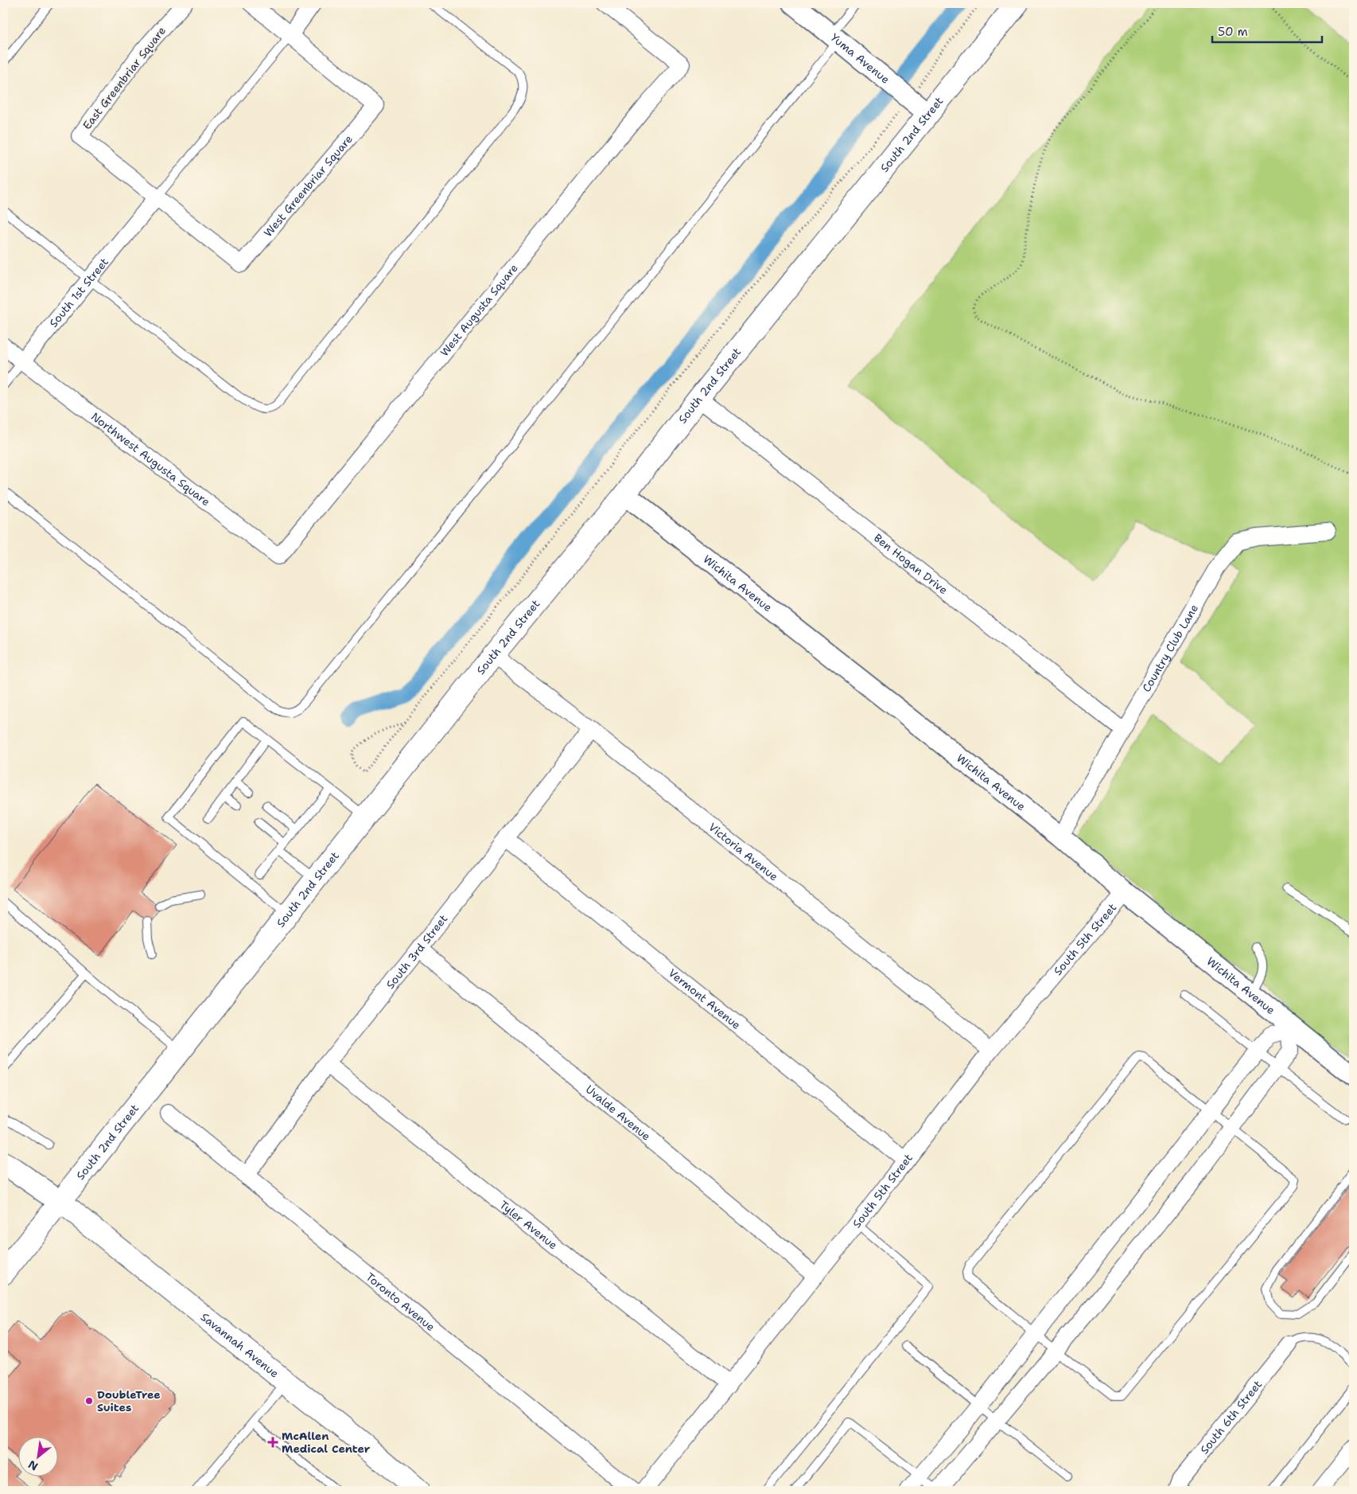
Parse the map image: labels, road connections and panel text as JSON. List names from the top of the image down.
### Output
{
  "streets": {
    "main road": ["South 2nd Street", "Savannah Avenue"],
    "street": [
      "Yuma Avenue",
      "East Greenbriar Square",
      "West Greenbriar Square",
      "South 1st Street",
      "West Augusta Square",
      "Northwest Augusta Square",
      "Ben Hogan Drive",
      "Wichita Avenue",
      "Country Club Lane",
      "Victoria Avenue",
      "South 5th Street",
      "South 3rd Street",
      "Vermont Avenue",
      "Uvalde Avenue",
      "Tyler Avenue",
      "Toronto Avenue",
      "South 6th Street"
    ]
  },
  "crossings": [
    ["Yuma Avenue", "South 2nd Street"],
    ["East Greenbriar Square", "West Greenbriar Square"],
    ["East Greenbriar Square", "South 1st Street"],
    ["South 2nd Street", "Ben Hogan Drive"],
    ["South 2nd Street", "Wichita Avenue"],
    ["South 2nd Street", "Victoria Avenue"],
    ["South 2nd Street", "Savannah Avenue"],
    ["West Greenbriar Square", "South 1st Street"],
    ["South 1st Street", "Northwest Augusta Square"],
    ["West Augusta Square", "Northwest Augusta Square"],
    ["Ben Hogan Drive", "Country Club Lane"],
    ["Wichita Avenue", "Country Club Lane"],
    ["Wichita Avenue", "South 5th Street"],
    ["Victoria Avenue", "South 5th Street"],
    ["Victoria Avenue", "South 3rd Street"],
    ["South 5th Street", "Vermont Avenue"],
    ["South 5th Street", "Uvalde Avenue"],
    ["South 5th Street", "Tyler Avenue"],
    ["South 3rd Street", "Vermont Avenue"],
    ["South 3rd Street", "Uvalde Avenue"],
    ["South 3rd Street", "Tyler Avenue"],
    ["South 3rd Street", "Toronto Avenue"]
  ],
  "places": {
    "other": ["DoubleTree Suites"],
    "health": ["McAllen Medical Center"]
  },
  "scale_bar": "50 m",
  "north": "bottom left"
}
